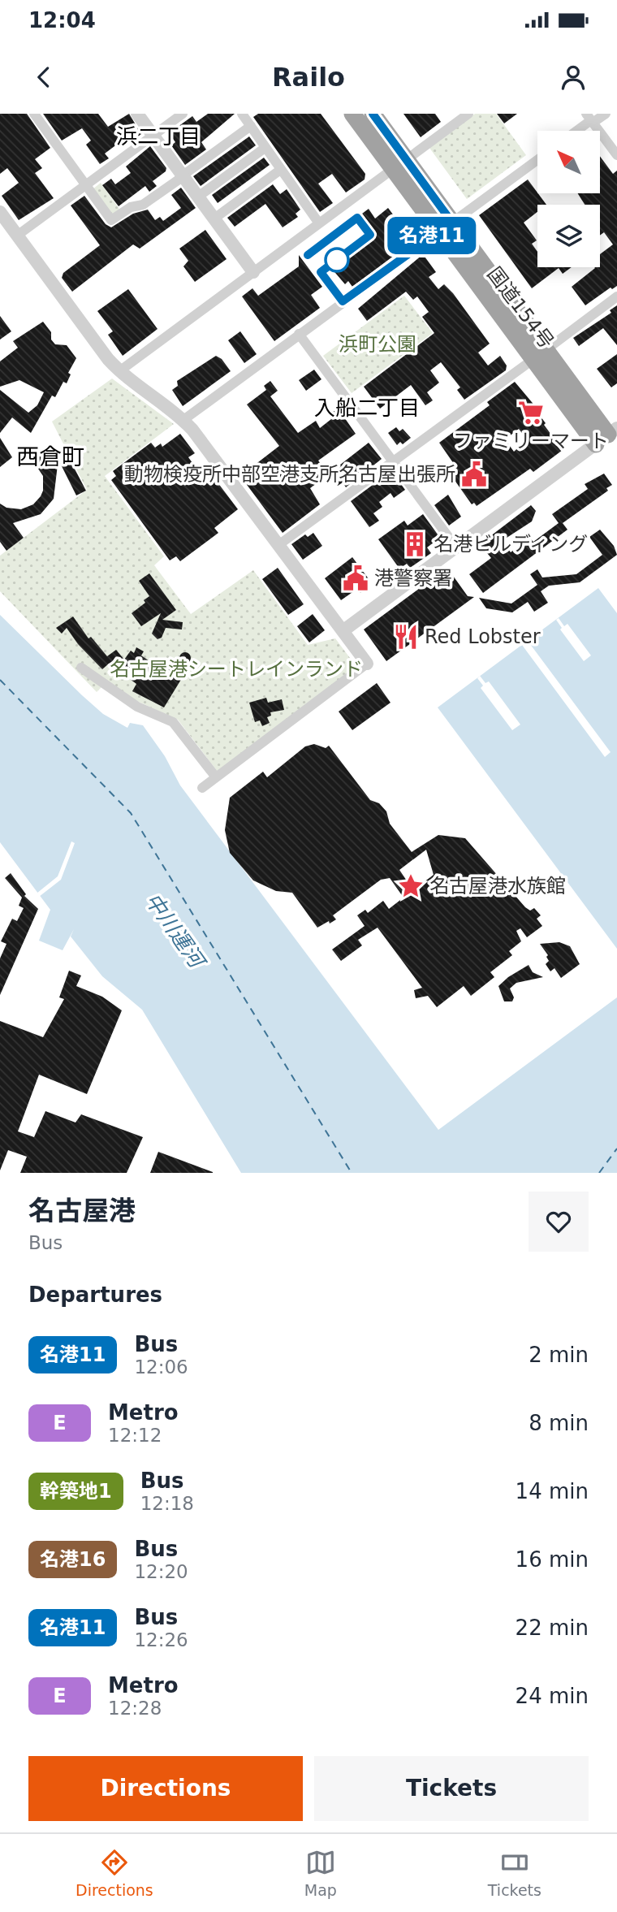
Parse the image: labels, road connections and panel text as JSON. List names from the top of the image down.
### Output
{
  "streets": {
    "highway": ["国道154号"]
  },
  "districts": ["浜二丁目", "入船二丁目", "西倉町"],
  "water": ["中川運河"],
  "parks": ["浜町公園", "名古屋港シートレインランド"],
  "places": {
    "supermarket": ["ファミリーマート"],
    "public building": ["動物検疫所中部空港支所名古屋出張所", "港警察署"],
    "building": ["名港ビルディング"],
    "restaurant": ["Red Lobster"],
    "place": ["名古屋港水族館"]
  },
  "lines": ["bus line 名港11"],
  "north": "top left",
  "page": {
    "status": "12:04",
    "header": "Railo",
    "on_map": "名港11",
    "heading": [
      ["名古屋港", "Bus"],
      "Departures"
    ],
    "list": [
      {
        "mark": "名港11",
        "name": "Bus",
        "note": "12:06",
        "value": "2 min"
      },
      {
        "mark": "E",
        "name": "Metro",
        "note": "12:12",
        "value": "8 min"
      },
      {
        "mark": "幹築地1",
        "name": "Bus",
        "note": "12:18",
        "value": "14 min"
      },
      {
        "mark": "名港16",
        "name": "Bus",
        "note": "12:20",
        "value": "16 min"
      },
      {
        "mark": "名港11",
        "name": "Bus",
        "note": "12:26",
        "value": "22 min"
      },
      {
        "mark": "E",
        "name": "Metro",
        "note": "12:28",
        "value": "24 min"
      }
    ],
    "buttons": ["Directions", "Tickets"],
    "tabs": ["Directions", "Map", "Tickets"]
  }
}
